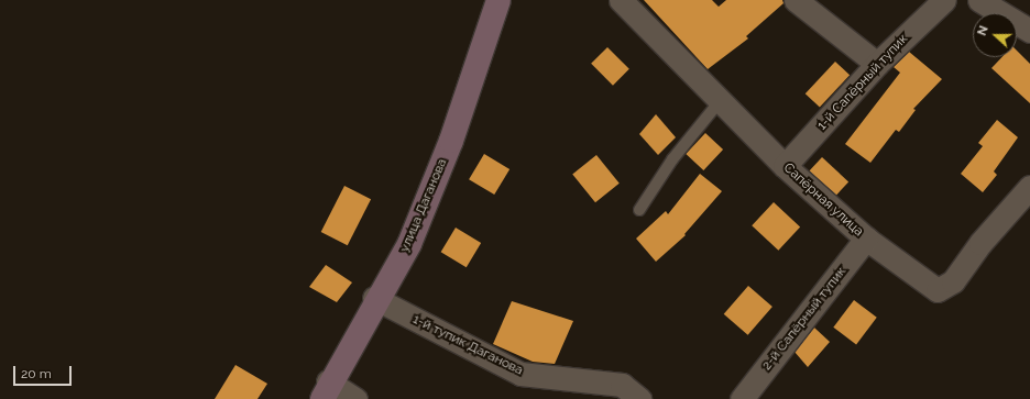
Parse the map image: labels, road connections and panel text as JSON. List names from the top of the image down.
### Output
{
  "streets": {
    "main road": ["улица Даганова"],
    "street": [
      "1-й Сапёрный тупик",
      "Сапёрная улица",
      "2-й Сапёрный тупик",
      "1-й тупик Даганова"
    ]
  },
  "crossings": [
    ["1-й Сапёрный тупик", "Сапёрная улица"],
    ["Сапёрная улица", "2-й Сапёрный тупик"],
    ["улица Даганова", "1-й тупик Даганова"]
  ],
  "scale_bar": "20 m",
  "north": "left"
}
